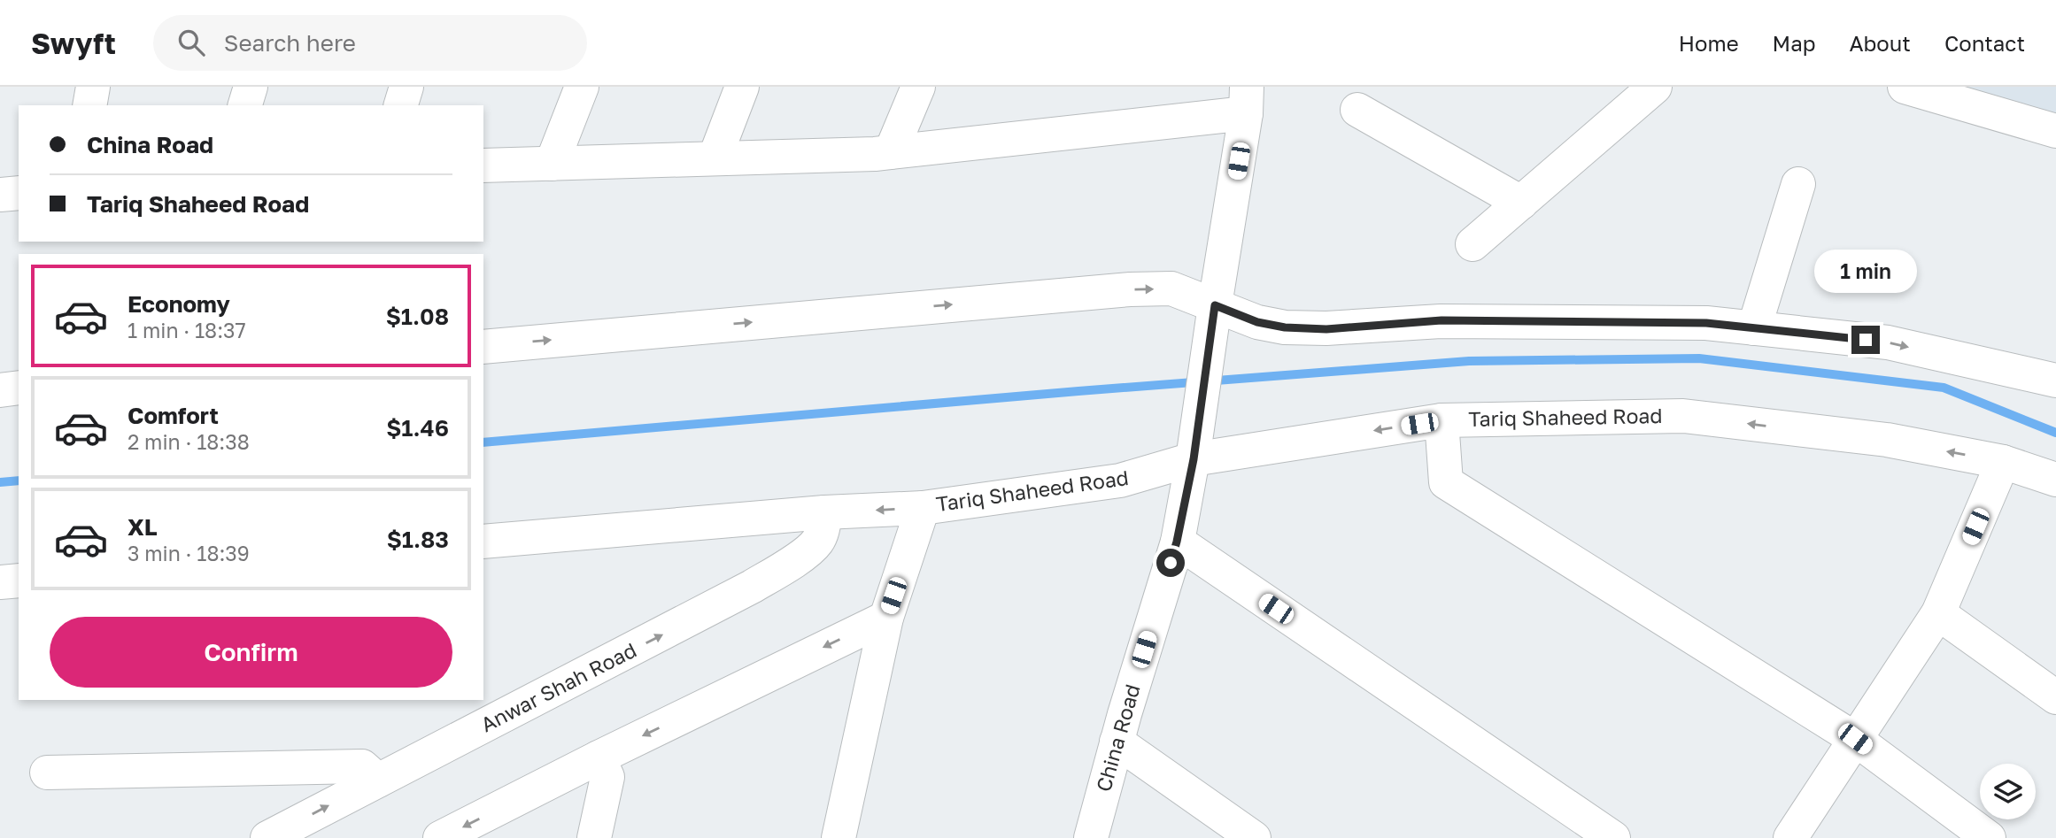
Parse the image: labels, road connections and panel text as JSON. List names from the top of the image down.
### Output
{
  "streets": {
    "street": ["Tariq Shaheed Road", "Anwar Shah Road", "China Road"]
  },
  "crossings": [
    ["Tariq Shaheed Road", "Anwar Shah Road"],
    ["Tariq Shaheed Road", "China Road"]
  ],
  "page": {
    "header": "Swyft",
    "search": "Search here",
    "nav": [
      "Home",
      "Map",
      "About",
      "Contact"
    ],
    "banner": ["China Road", "Tariq Shaheed Road"],
    "bubble": "1 min",
    "list": [
      {
        "name": "Economy",
        "note": "1 min · 18:37",
        "value": "$1.08"
      },
      {
        "name": "Comfort",
        "note": "2 min · 18:38",
        "value": "$1.46"
      },
      {
        "name": "XL",
        "note": "3 min · 18:39",
        "value": "$1.83"
      }
    ],
    "buttons": "Confirm"
  }
}
